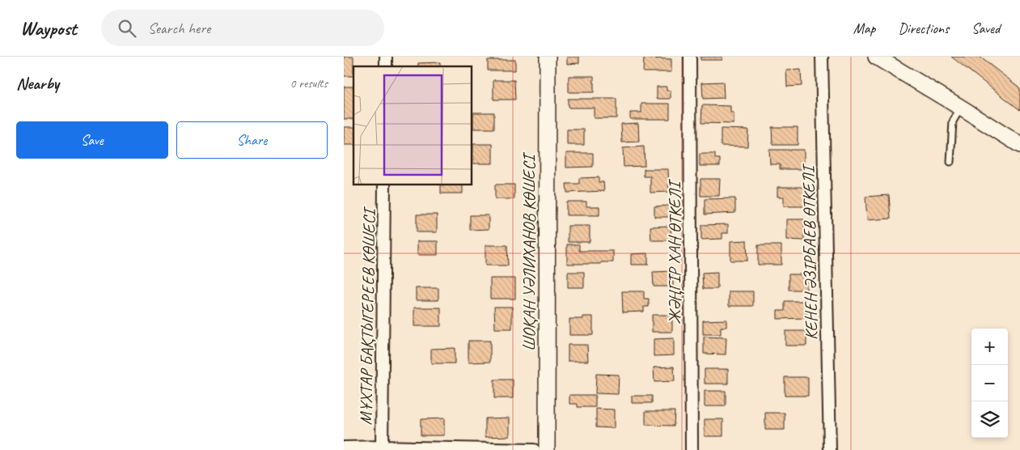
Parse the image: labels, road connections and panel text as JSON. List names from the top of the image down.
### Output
{
  "streets": {
    "main road": ["ШОҚАН УӘЛИХАНОВ КӨШЕСІ"],
    "street": ["ЖӘҢГІР ХАН ӨТКЕЛІ", "КЕНЕН ӘЗІРБАЕВ ӨТКЕЛІ", "МҰХТАР БАҚТЫГЕРЕЕВ КӨШЕСІ"]
  },
  "page": {
    "header": "Waypost",
    "search": "Search here",
    "nav": ["Map", "Directions", "Saved"],
    "heading": ["Nearby", "0 results"],
    "buttons": ["Save", "Share"],
    "map_buttons": ["+", "−"]
  }
}
